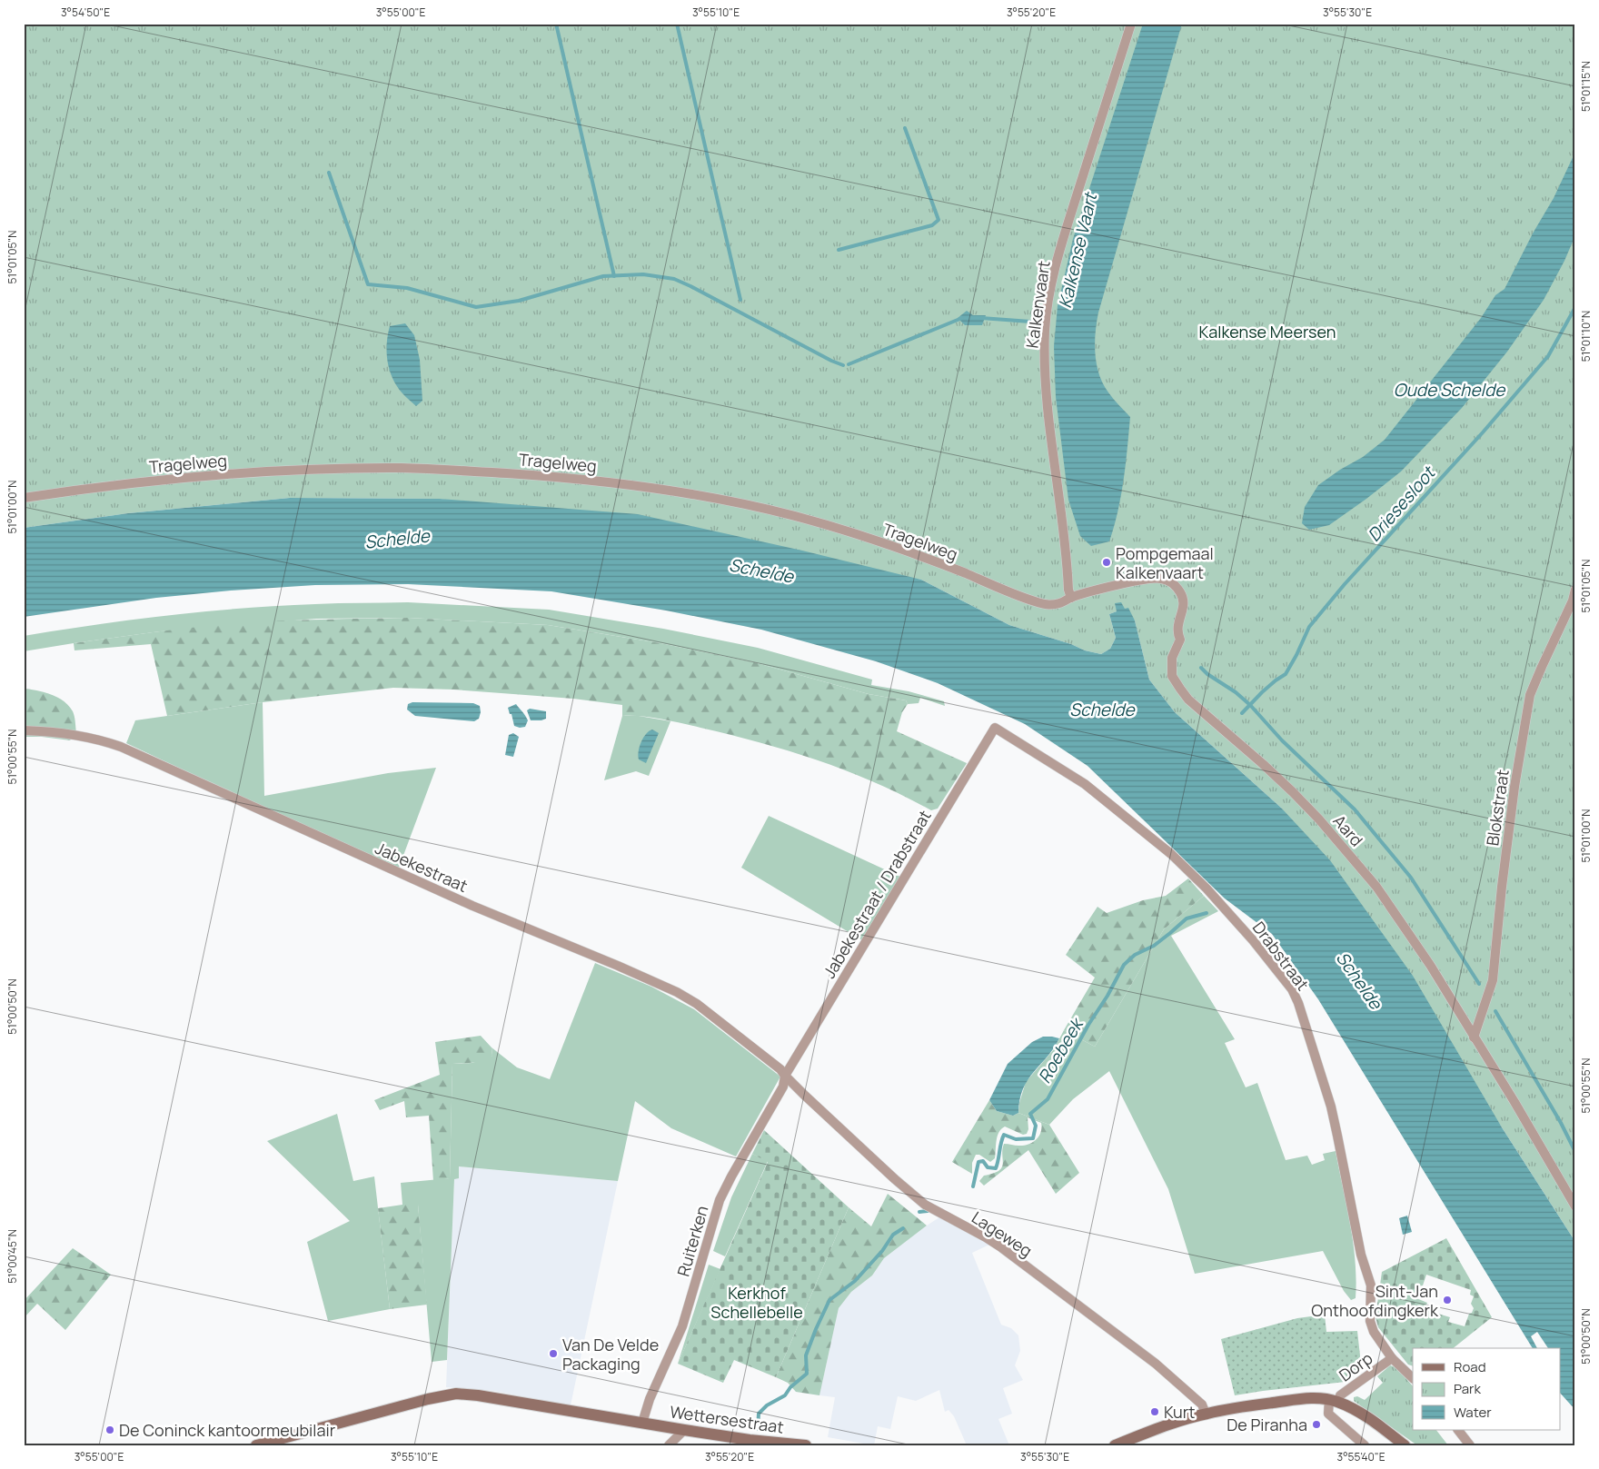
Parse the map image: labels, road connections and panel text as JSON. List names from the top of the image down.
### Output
{
  "streets": {
    "main road": ["Wettersestraat"],
    "street": [
      "Kalkenvaart",
      "Tragelweg",
      "Blokstraat",
      "Aard",
      "Jabekestraat",
      "Jabekestraat / Drabstraat",
      "Drabstraat",
      "Lageweg",
      "Ruiterken",
      "Dorp"
    ]
  },
  "crossings": [
    ["Kalkenvaart", "Tragelweg"],
    ["Kalkenvaart", "Aard"],
    ["Tragelweg", "Aard"],
    ["Blokstraat", "Aard"],
    ["Jabekestraat", "Jabekestraat / Drabstraat"],
    ["Jabekestraat", "Lageweg"],
    ["Jabekestraat", "Ruiterken"],
    ["Jabekestraat / Drabstraat", "Drabstraat"],
    ["Jabekestraat / Drabstraat", "Lageweg"],
    ["Jabekestraat / Drabstraat", "Ruiterken"],
    ["Drabstraat", "Dorp"],
    ["Lageweg", "Ruiterken"],
    ["Ruiterken", "Wettersestraat"]
  ],
  "water": [
    "Kalkense Vaart",
    "Oude Schelde",
    "Driesesloot",
    "Schelde",
    "Roebeek"
  ],
  "parks": ["Kalkense Meersen", "Kerkhof Schellebelle"],
  "places": [
    "Pompgemaal Kalkenvaart",
    "Sint-Jan Onthoofdingkerk",
    "Van De Velde Packaging",
    "Kurt",
    "De Piranha",
    "De Coninck kantoormeubilair"
  ],
  "legend": ["Road", "Park", "Water"],
  "coordinates": [
    "3°54'50\"E",
    "3°55'00\"E",
    "3°55'10\"E",
    "3°55'20\"E",
    "3°55'30\"E",
    "51°01'15\"N",
    "51°01'05\"N",
    "51°01'10\"N",
    "51°01'00\"N",
    "51°00'55\"N",
    "51°00'50\"N",
    "51°00'45\"N",
    "3°55'40\"E"
  ]
}
